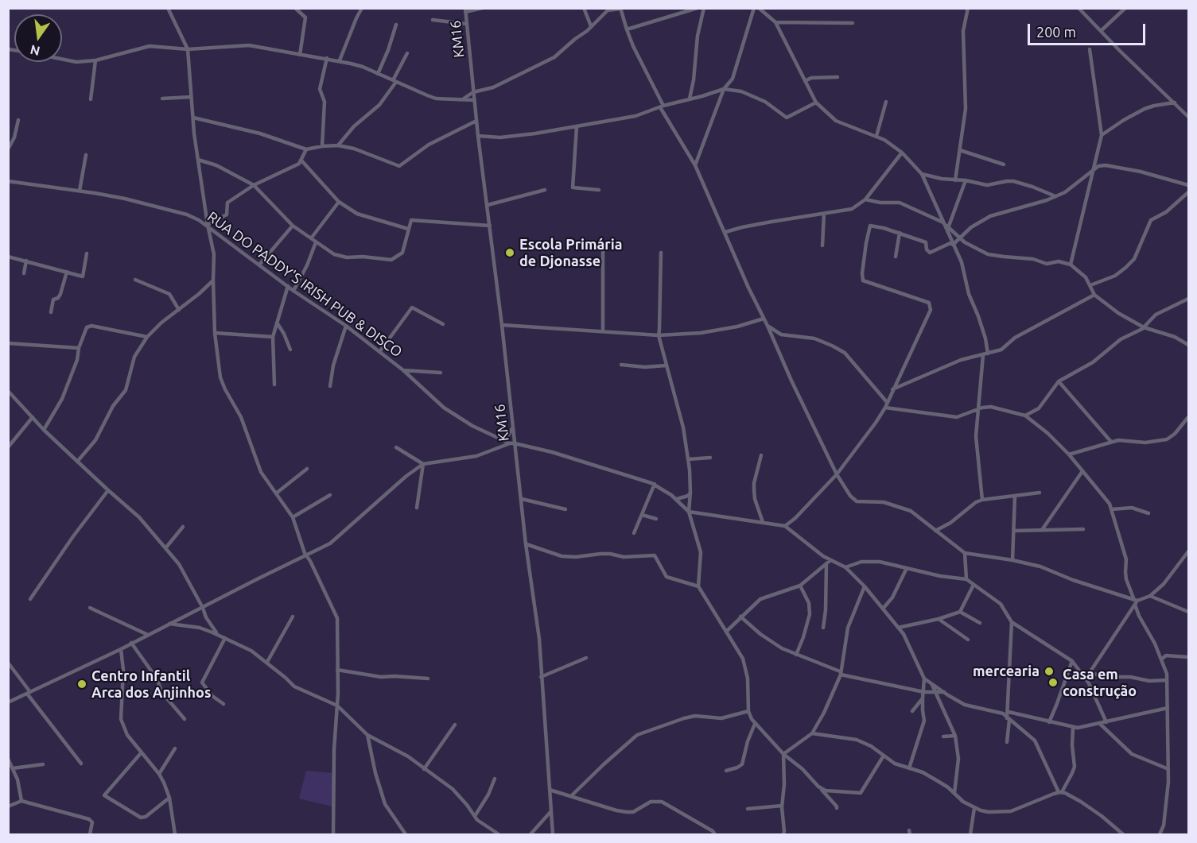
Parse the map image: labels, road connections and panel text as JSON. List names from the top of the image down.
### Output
{
  "streets": {
    "street": ["KM16", "RUA DO PADDY'S IRISH PUB & DISCO"]
  },
  "places": [
    "Escola Primária de Djonasse",
    "mercearia",
    "Casa em construção",
    "Centro Infantil Arca dos Anjinhos"
  ],
  "scale_bar": "200 m",
  "north": "bottom"
}
